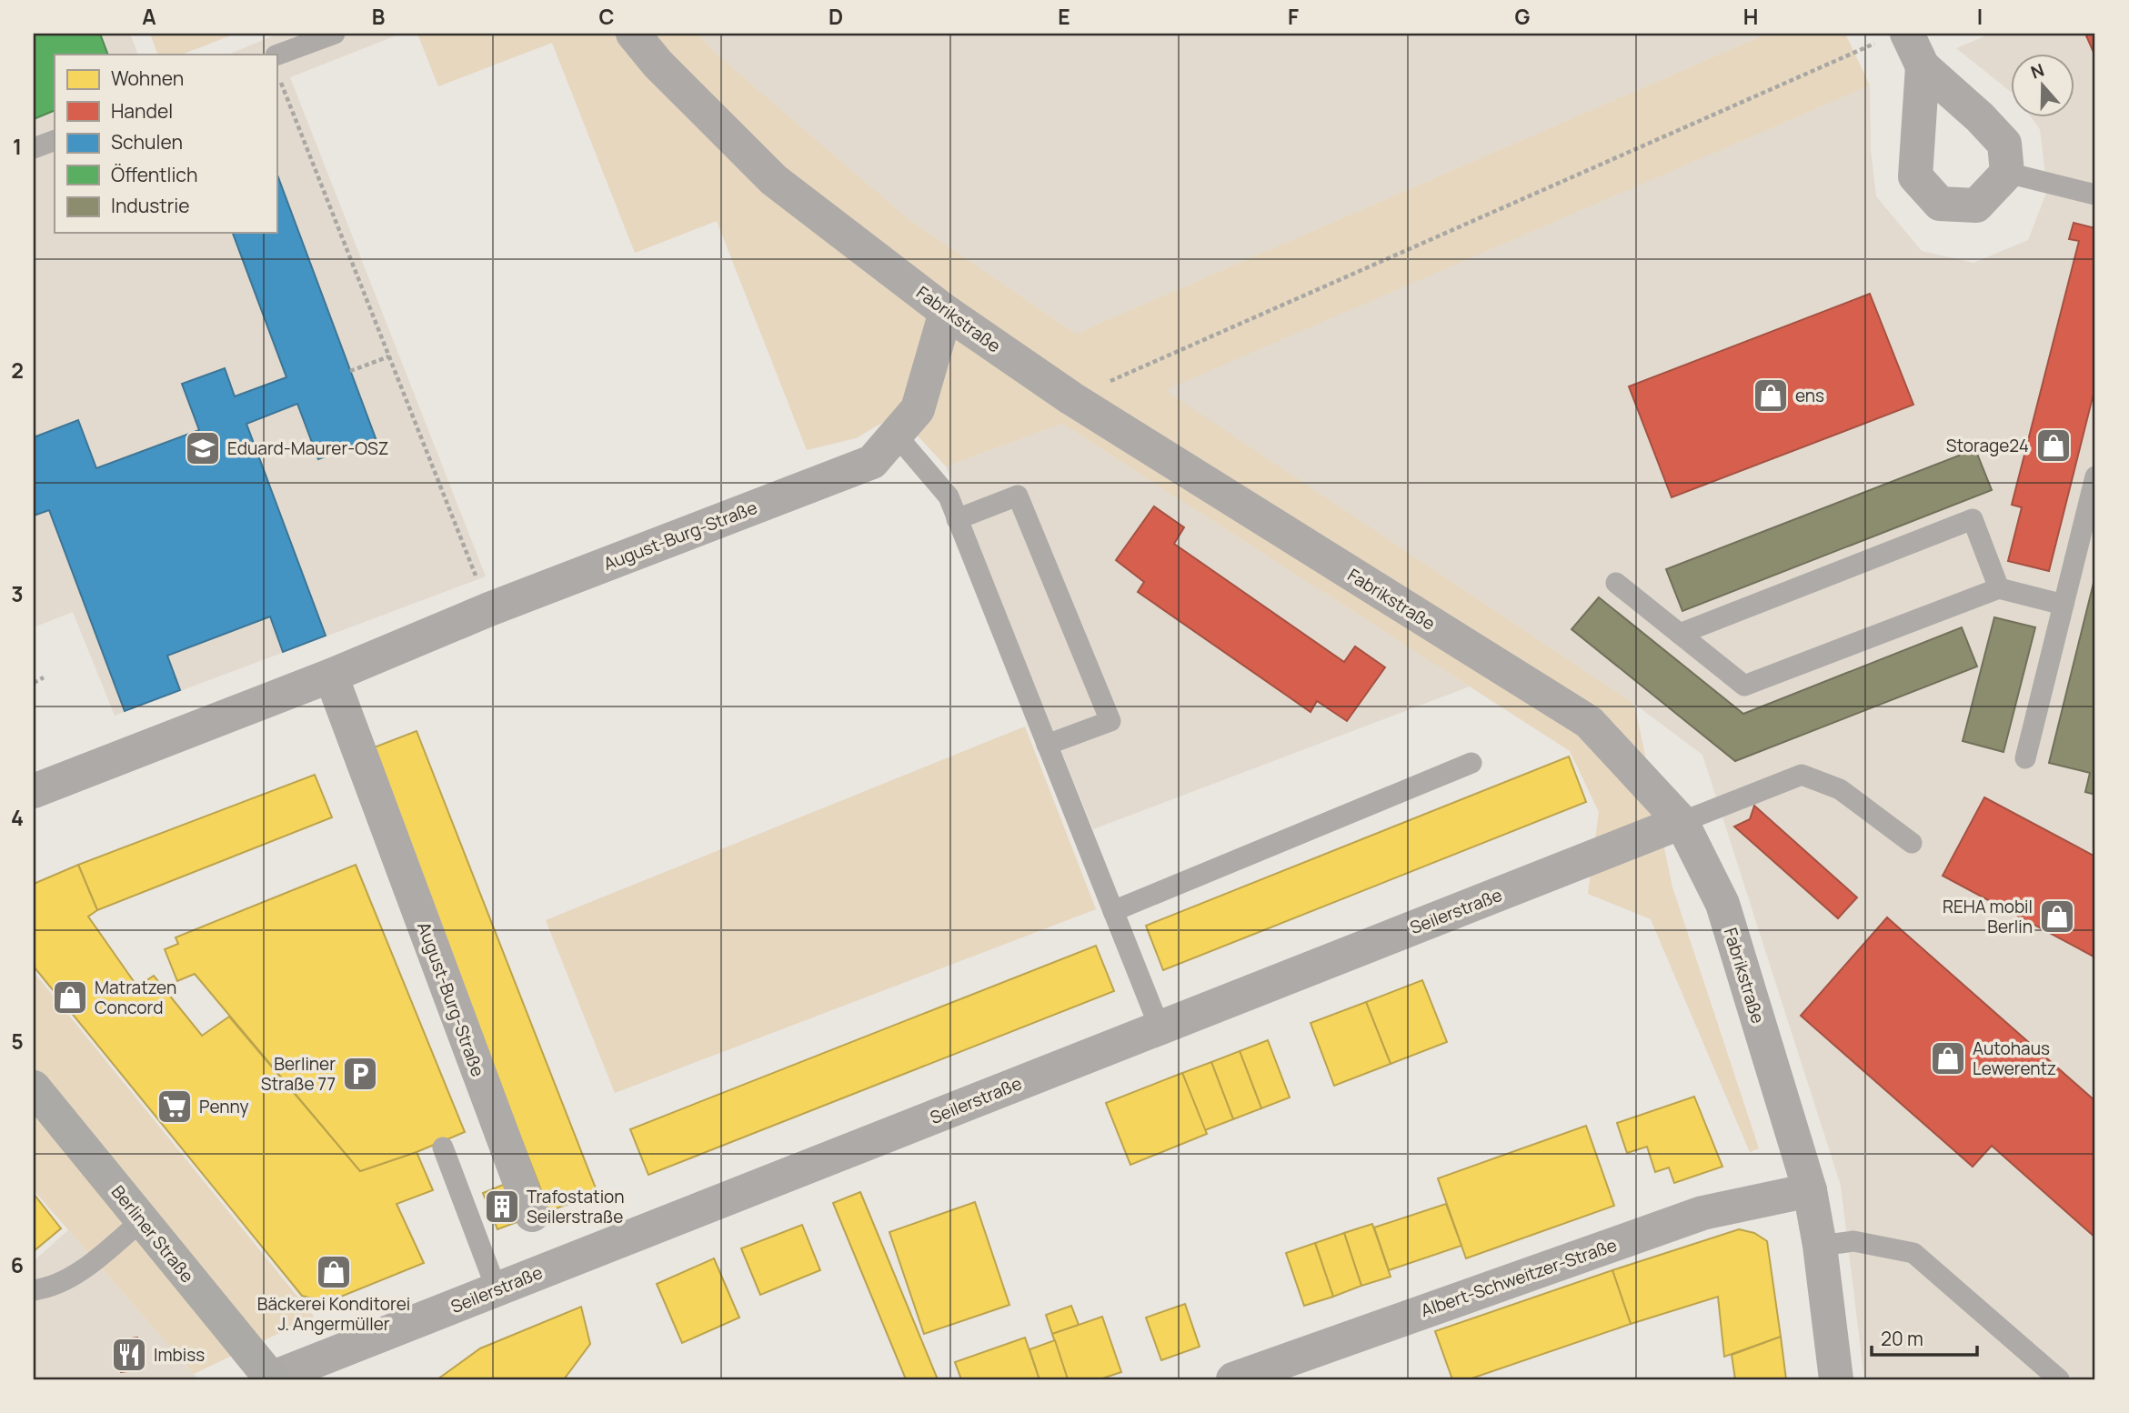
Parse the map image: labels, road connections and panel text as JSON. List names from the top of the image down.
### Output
{
  "streets": {
    "main road": ["Berliner Straße"],
    "street": [
      "Fabrikstraße",
      "August-Burg-Straße",
      "Seilerstraße",
      "Albert-Schweitzer-Straße"
    ]
  },
  "crossings": [
    ["Fabrikstraße", "August-Burg-Straße"],
    ["Fabrikstraße", "Seilerstraße"],
    ["Fabrikstraße", "Albert-Schweitzer-Straße"],
    ["Seilerstraße", "Berliner Straße"]
  ],
  "places": {
    "shop": [
      "ens",
      "Storage24",
      "REHA mobil Berlin",
      "Matratzen Concord",
      "Autohaus Lewerentz",
      "Bäckerei Konditorei J. Angermüller"
    ],
    "school or university": ["Eduard-Maurer-OSZ"],
    "parking": ["Berliner Straße 77"],
    "supermarket": ["Penny"],
    "building": ["Trafostation Seilerstraße"],
    "restaurant": ["Imbiss"]
  },
  "legend": [
    "Wohnen",
    "Handel",
    "Schulen",
    "Öffentlich",
    "Industrie"
  ],
  "scale_bar": "20 m",
  "north": "top",
  "grid": {
    "columns": [
      "A",
      "B",
      "C",
      "D",
      "E",
      "F",
      "G",
      "H",
      "I"
    ],
    "rows": [
      "1",
      "2",
      "3",
      "4",
      "5",
      "6"
    ]
  }
}
